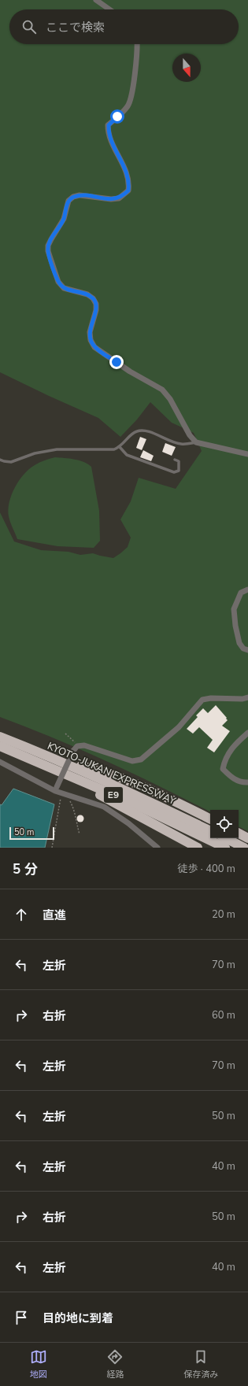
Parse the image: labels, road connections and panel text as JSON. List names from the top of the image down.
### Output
{
  "streets": {
    "highway": ["KYOTO-JUKAN EXPRESSWAY", "E9"]
  },
  "scale_bar": "50 m",
  "north": "bottom",
  "page": {
    "search": "ここで検索",
    "scale": "50 m",
    "heading": ["5 分", "徒歩 · 400 m"],
    "list": [
      ["直進", "20 m"],
      ["左折", "70 m"],
      ["右折", "60 m"],
      ["左折", "70 m"],
      ["左折", "50 m"],
      ["左折", "40 m"],
      ["右折", "50 m"],
      ["左折", "40 m"],
      "目的地に到着"
    ],
    "nav": ["地図", "経路", "保存済み"]
  }
}
